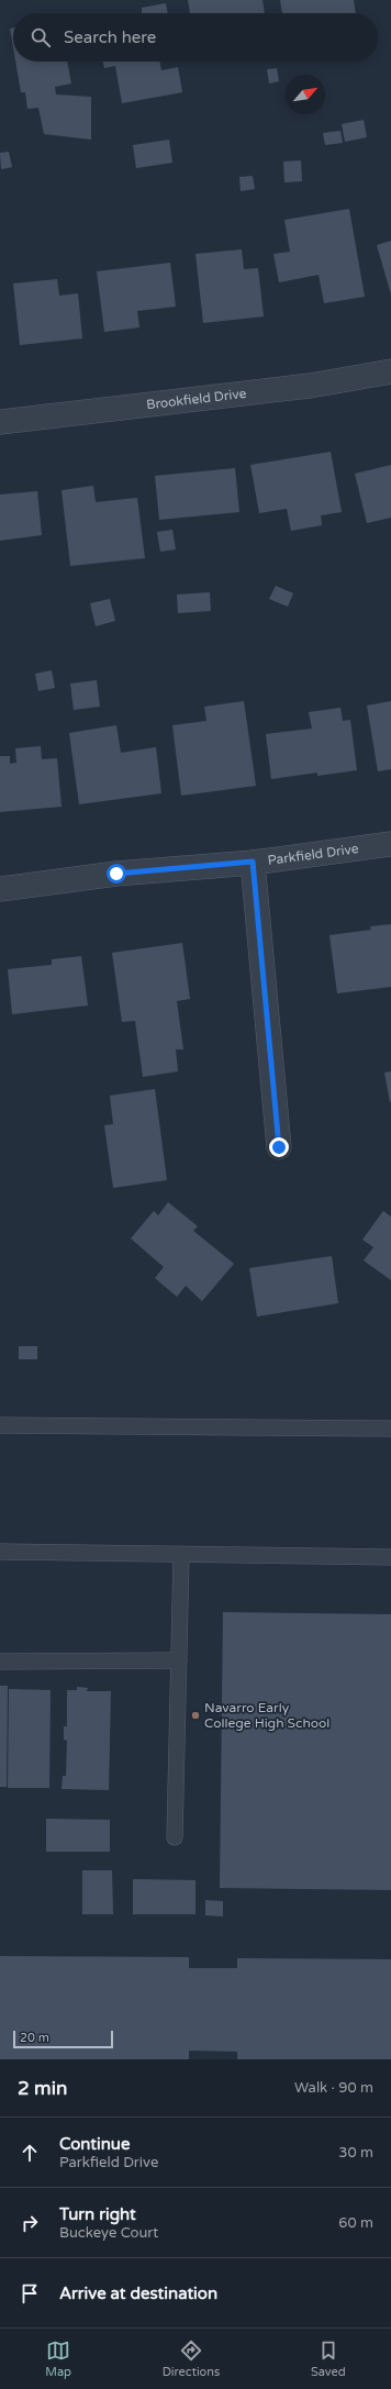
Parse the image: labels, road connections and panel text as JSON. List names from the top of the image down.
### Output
{
  "streets": {
    "street": ["Brookfield Drive", "Parkfield Drive"]
  },
  "places": ["Navarro Early College High School"],
  "scale_bar": "20 m",
  "north": "top right",
  "page": {
    "search": "Search here",
    "scale": "20 m",
    "heading": ["2 min", "Walk · 90 m"],
    "list": [
      ["Continue", "Parkfield Drive", "30 m"],
      ["Turn right", "Buckeye Court", "60 m"],
      "Arrive at destination"
    ],
    "nav": ["Map", "Directions", "Saved"]
  }
}
